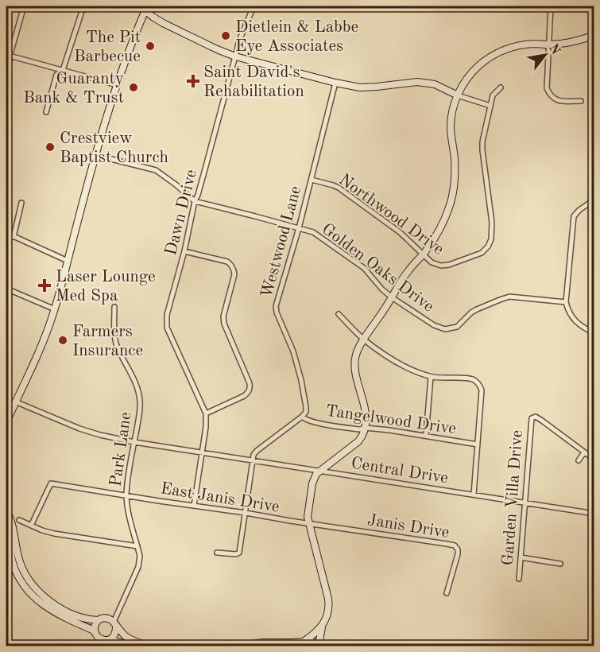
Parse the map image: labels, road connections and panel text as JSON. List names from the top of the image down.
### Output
{
  "streets": {
    "street": [
      "Dawn Drive",
      "Northwood Drive",
      "Westwood Lane",
      "Golden Oaks Drive",
      "Tangelwood Drive",
      "Park Lane",
      "Central Drive",
      "East Janis Drive",
      "Garden Villa Drive",
      "Janis Drive"
    ]
  },
  "crossings": [
    ["Dawn Drive", "Golden Oaks Drive"],
    ["Dawn Drive", "Central Drive"],
    ["Dawn Drive", "East Janis Drive"],
    ["Northwood Drive", "Westwood Lane"],
    ["Westwood Lane", "Golden Oaks Drive"],
    ["Westwood Lane", "Tangelwood Drive"],
    ["Park Lane", "Central Drive"],
    ["Park Lane", "East Janis Drive"],
    ["Central Drive", "Garden Villa Drive"],
    ["East Janis Drive", "Janis Drive"]
  ],
  "places": {
    "other": [
      "Dietlein & Labbe Eye Associates",
      "The Pit Barbecue",
      "Guaranty Bank & Trust",
      "Crestview Baptist Church",
      "Farmers Insurance"
    ],
    "health": ["Saint David's Rehabilitation", "Laser Lounge Med Spa"]
  },
  "north": "top right"
}
